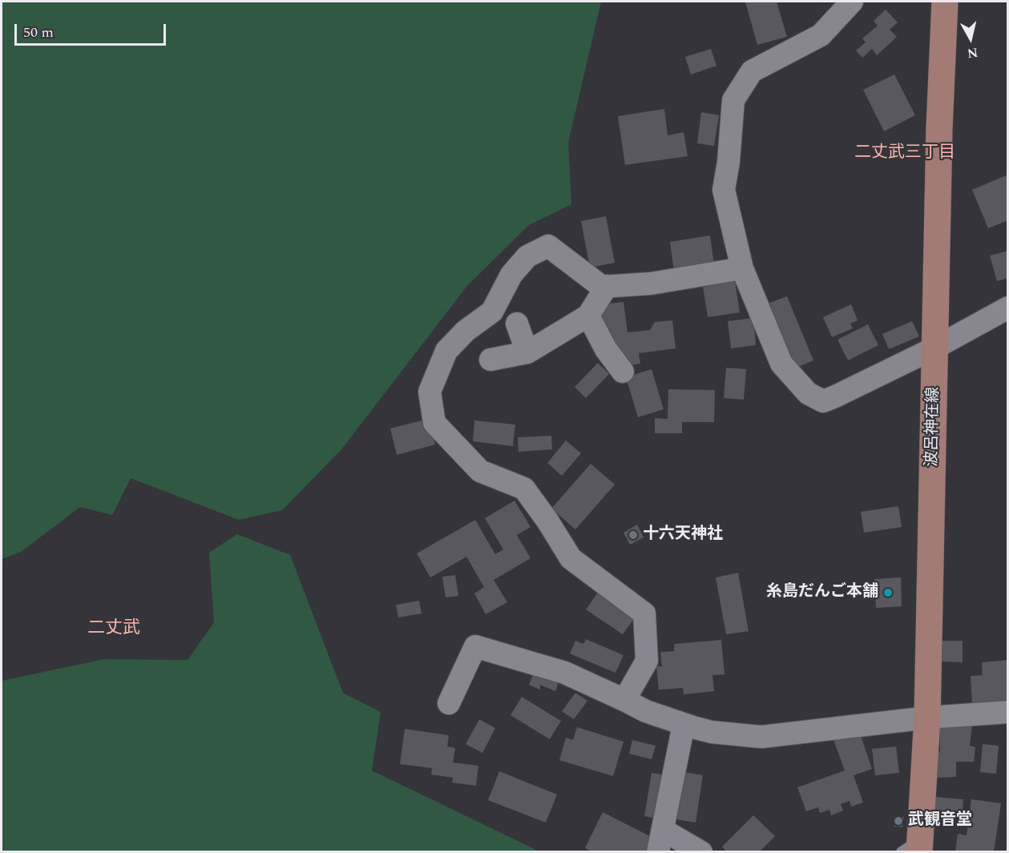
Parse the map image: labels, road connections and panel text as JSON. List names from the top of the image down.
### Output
{
  "streets": {
    "main road": ["波呂神在線"]
  },
  "districts": ["二丈武三丁目", "二丈武"],
  "places": ["十六天神社", "糸島だんご本舗", "武観音堂"],
  "scale_bar": "50 m",
  "north": "bottom"
}
